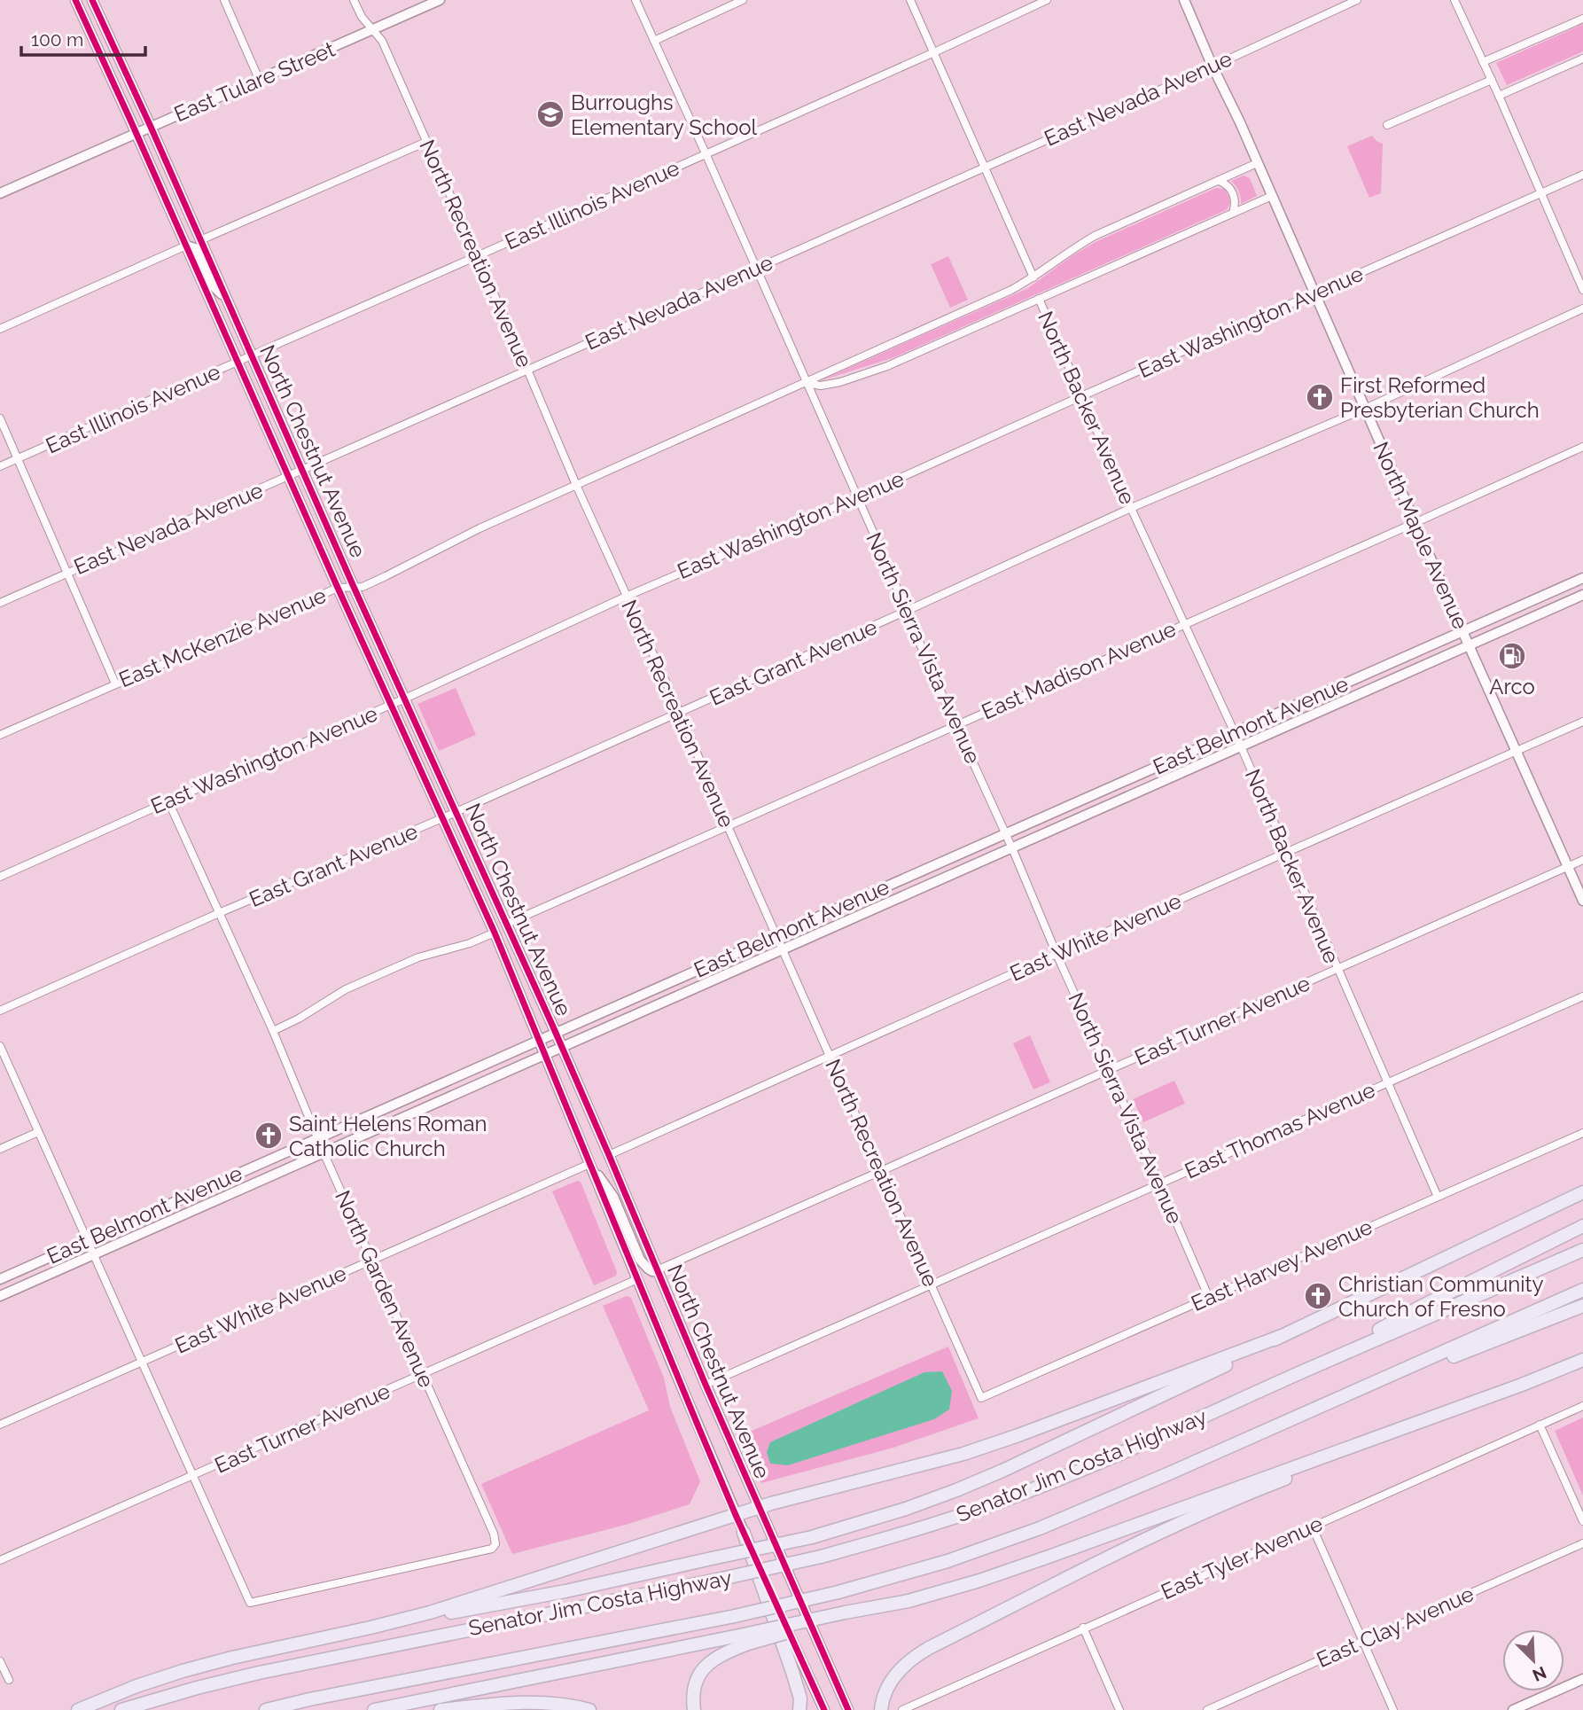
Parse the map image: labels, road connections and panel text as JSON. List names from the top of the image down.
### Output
{
  "streets": {
    "highway": ["Senator Jim Costa Highway"],
    "main road": [
      "East Tulare Street",
      "North Chestnut Avenue",
      "North Maple Avenue",
      "East Belmont Avenue"
    ],
    "street": [
      "East Nevada Avenue",
      "East Illinois Avenue",
      "North Recreation Avenue",
      "East Washington Avenue",
      "North Backer Avenue",
      "East McKenzie Avenue",
      "North Sierra Vista Avenue",
      "East Grant Avenue",
      "East Madison Avenue",
      "East White Avenue",
      "East Turner Avenue",
      "East Thomas Avenue",
      "East Harvey Avenue",
      "North Garden Avenue",
      "East Tyler Avenue",
      "East Clay Avenue"
    ]
  },
  "crossings": [
    ["East Tulare Street", "North Recreation Avenue"],
    ["East Tulare Street", "North Chestnut Avenue"],
    ["East Nevada Avenue", "North Recreation Avenue"],
    ["East Nevada Avenue", "North Chestnut Avenue"],
    ["East Nevada Avenue", "North Maple Avenue"],
    ["East Nevada Avenue", "North Sierra Vista Avenue"],
    ["East Illinois Avenue", "North Recreation Avenue"],
    ["East Illinois Avenue", "North Chestnut Avenue"],
    ["East Illinois Avenue", "North Sierra Vista Avenue"],
    ["North Recreation Avenue", "East Washington Avenue"],
    ["North Recreation Avenue", "East McKenzie Avenue"],
    ["North Recreation Avenue", "East Grant Avenue"],
    ["North Recreation Avenue", "East Madison Avenue"],
    ["North Recreation Avenue", "East Belmont Avenue"],
    ["North Recreation Avenue", "East White Avenue"],
    ["North Recreation Avenue", "East Turner Avenue"],
    ["North Recreation Avenue", "East Thomas Avenue"],
    ["North Recreation Avenue", "East Harvey Avenue"],
    ["East Washington Avenue", "North Backer Avenue"],
    ["East Washington Avenue", "North Chestnut Avenue"],
    ["East Washington Avenue", "North Maple Avenue"],
    ["East Washington Avenue", "North Sierra Vista Avenue"],
    ["East Washington Avenue", "North Garden Avenue"],
    ["North Backer Avenue", "East Grant Avenue"],
    ["North Backer Avenue", "East Madison Avenue"],
    ["North Backer Avenue", "East Belmont Avenue"],
    ["North Backer Avenue", "East White Avenue"],
    ["North Backer Avenue", "East Turner Avenue"],
    ["North Backer Avenue", "East Thomas Avenue"],
    ["North Backer Avenue", "East Harvey Avenue"],
    ["North Chestnut Avenue", "East McKenzie Avenue"],
    ["North Chestnut Avenue", "East Grant Avenue"],
    ["North Chestnut Avenue", "East Madison Avenue"],
    ["North Chestnut Avenue", "East Belmont Avenue"],
    ["North Chestnut Avenue", "East White Avenue"],
    ["North Chestnut Avenue", "East Turner Avenue"],
    ["North Chestnut Avenue", "East Thomas Avenue"],
    ["North Maple Avenue", "East Grant Avenue"],
    ["North Maple Avenue", "East Madison Avenue"],
    ["North Maple Avenue", "East Belmont Avenue"],
    ["North Maple Avenue", "East White Avenue"],
    ["North Maple Avenue", "East Turner Avenue"],
    ["East McKenzie Avenue", "North Sierra Vista Avenue"],
    ["North Sierra Vista Avenue", "East Grant Avenue"],
    ["North Sierra Vista Avenue", "East Madison Avenue"],
    ["North Sierra Vista Avenue", "East Belmont Avenue"],
    ["North Sierra Vista Avenue", "East White Avenue"],
    ["North Sierra Vista Avenue", "East Turner Avenue"],
    ["North Sierra Vista Avenue", "East Thomas Avenue"],
    ["North Sierra Vista Avenue", "East Harvey Avenue"],
    ["East Grant Avenue", "North Garden Avenue"],
    ["East Belmont Avenue", "North Garden Avenue"],
    ["East White Avenue", "North Garden Avenue"],
    ["East Turner Avenue", "North Garden Avenue"]
  ],
  "places": {
    "school or university": ["Burroughs Elementary School"],
    "church": ["First Reformed Presbyterian Church", "Saint Helens Roman Catholic Church", "Christian Community Church of Fresno"],
    "fuel station": ["Arco"]
  },
  "scale_bar": "100 m",
  "north": "bottom right"
}
